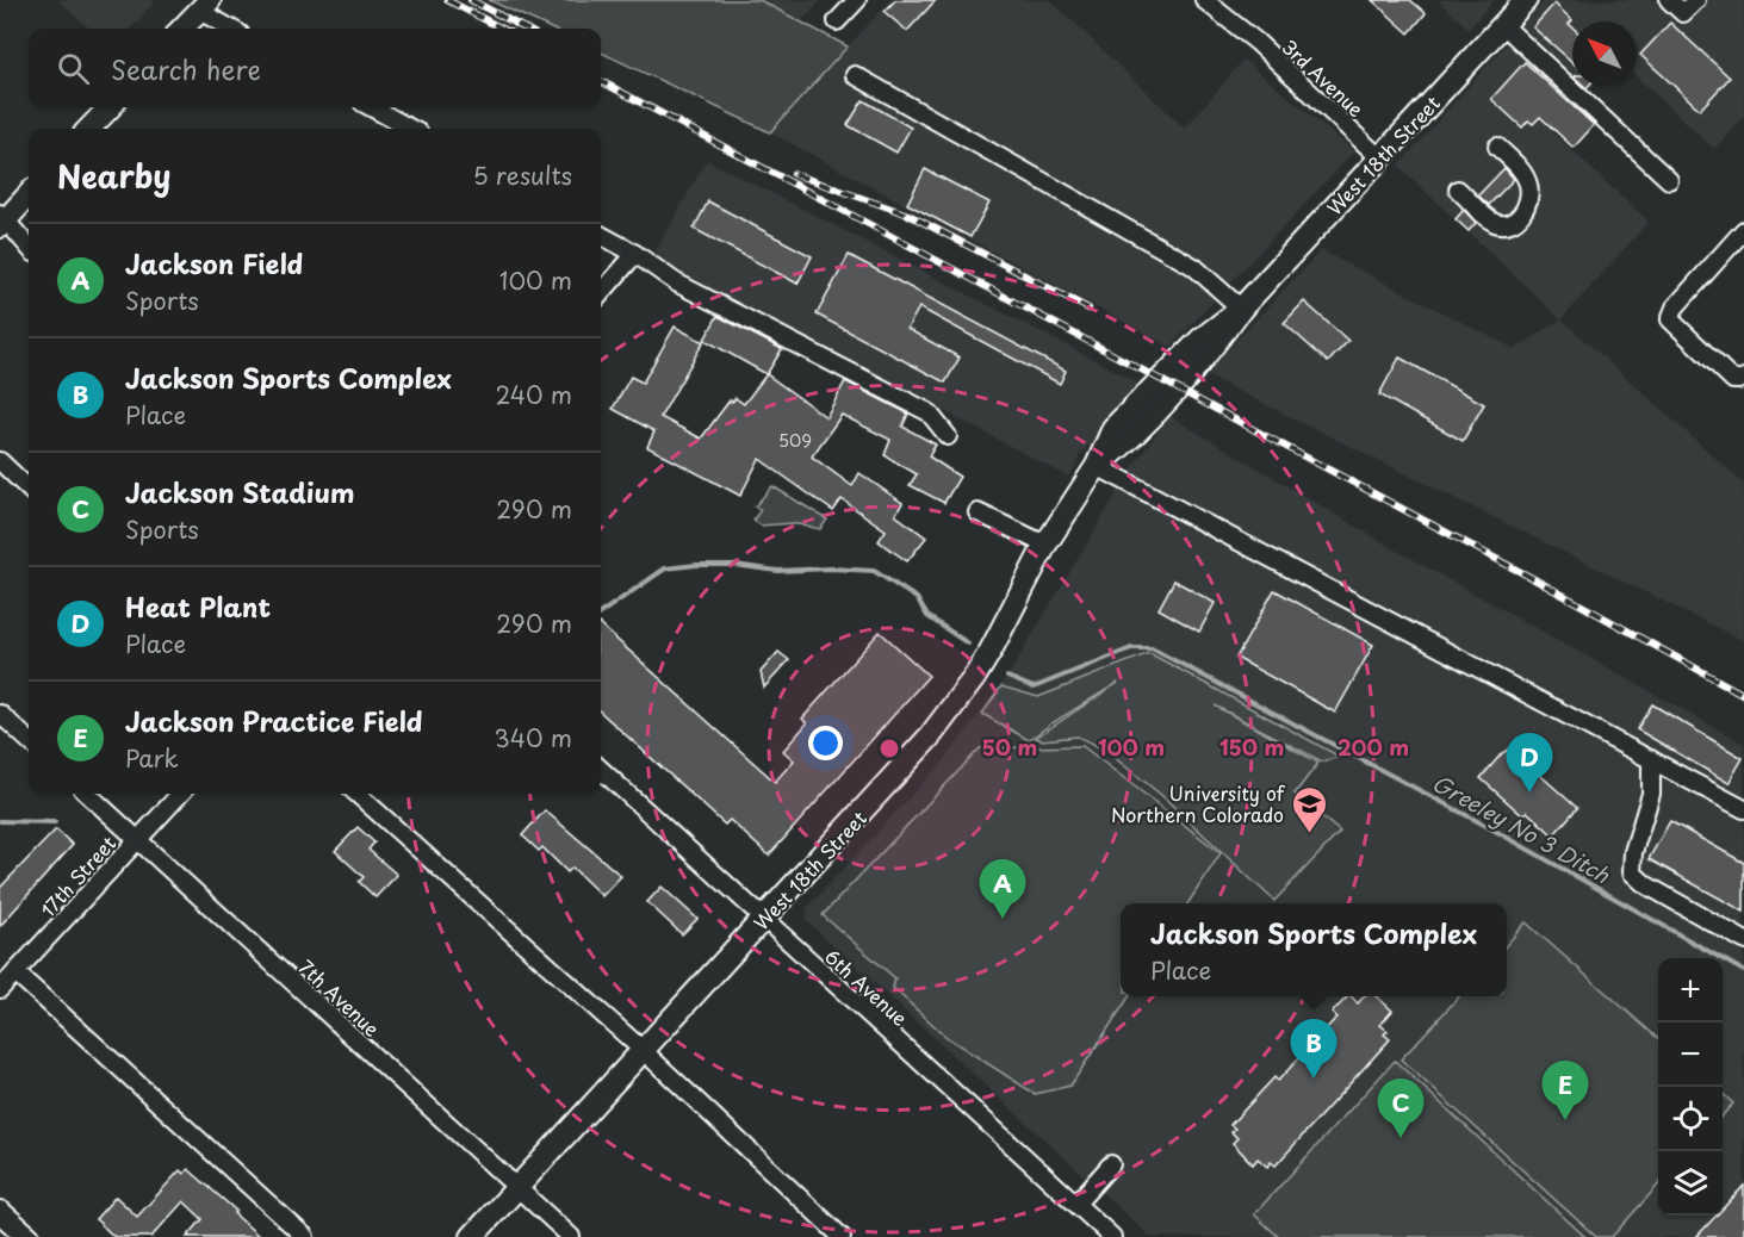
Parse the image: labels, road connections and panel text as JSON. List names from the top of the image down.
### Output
{
  "streets": {
    "main road": ["West 18th Street"],
    "street": [
      "3rd Avenue",
      "17th Street",
      "6th Avenue",
      "7th Avenue"
    ]
  },
  "crossings": [
    ["3rd Avenue", "West 18th Street"],
    ["West 18th Street", "6th Avenue"],
    ["West 18th Street", "7th Avenue"],
    ["17th Street", "7th Avenue"]
  ],
  "water": ["Greeley No 3 Ditch"],
  "places": {
    "school or university": ["University of Northern Colorado"]
  },
  "house_numbers": ["509"],
  "north": "top left",
  "page": {
    "search": "Search here",
    "heading": ["Nearby", "5 results"],
    "list": [
      {
        "mark": "A",
        "name": "Jackson Field",
        "note": "Sports",
        "value": "100 m"
      },
      {
        "mark": "B",
        "name": "Jackson Sports Complex",
        "note": "Place",
        "value": "240 m"
      },
      {
        "mark": "C",
        "name": "Jackson Stadium",
        "note": "Sports",
        "value": "290 m"
      },
      {
        "mark": "D",
        "name": "Heat Plant",
        "note": "Place",
        "value": "290 m"
      },
      {
        "mark": "E",
        "name": "Jackson Practice Field",
        "note": "Park",
        "value": "340 m"
      }
    ],
    "pins": [
      "D",
      "A",
      "B",
      "E",
      "C"
    ],
    "popup": ["Jackson Sports Complex", "Place"],
    "map_buttons": ["+", "−"]
  },
  "rings": [
    "50 m",
    "100 m",
    "150 m",
    "200 m"
  ]
}
